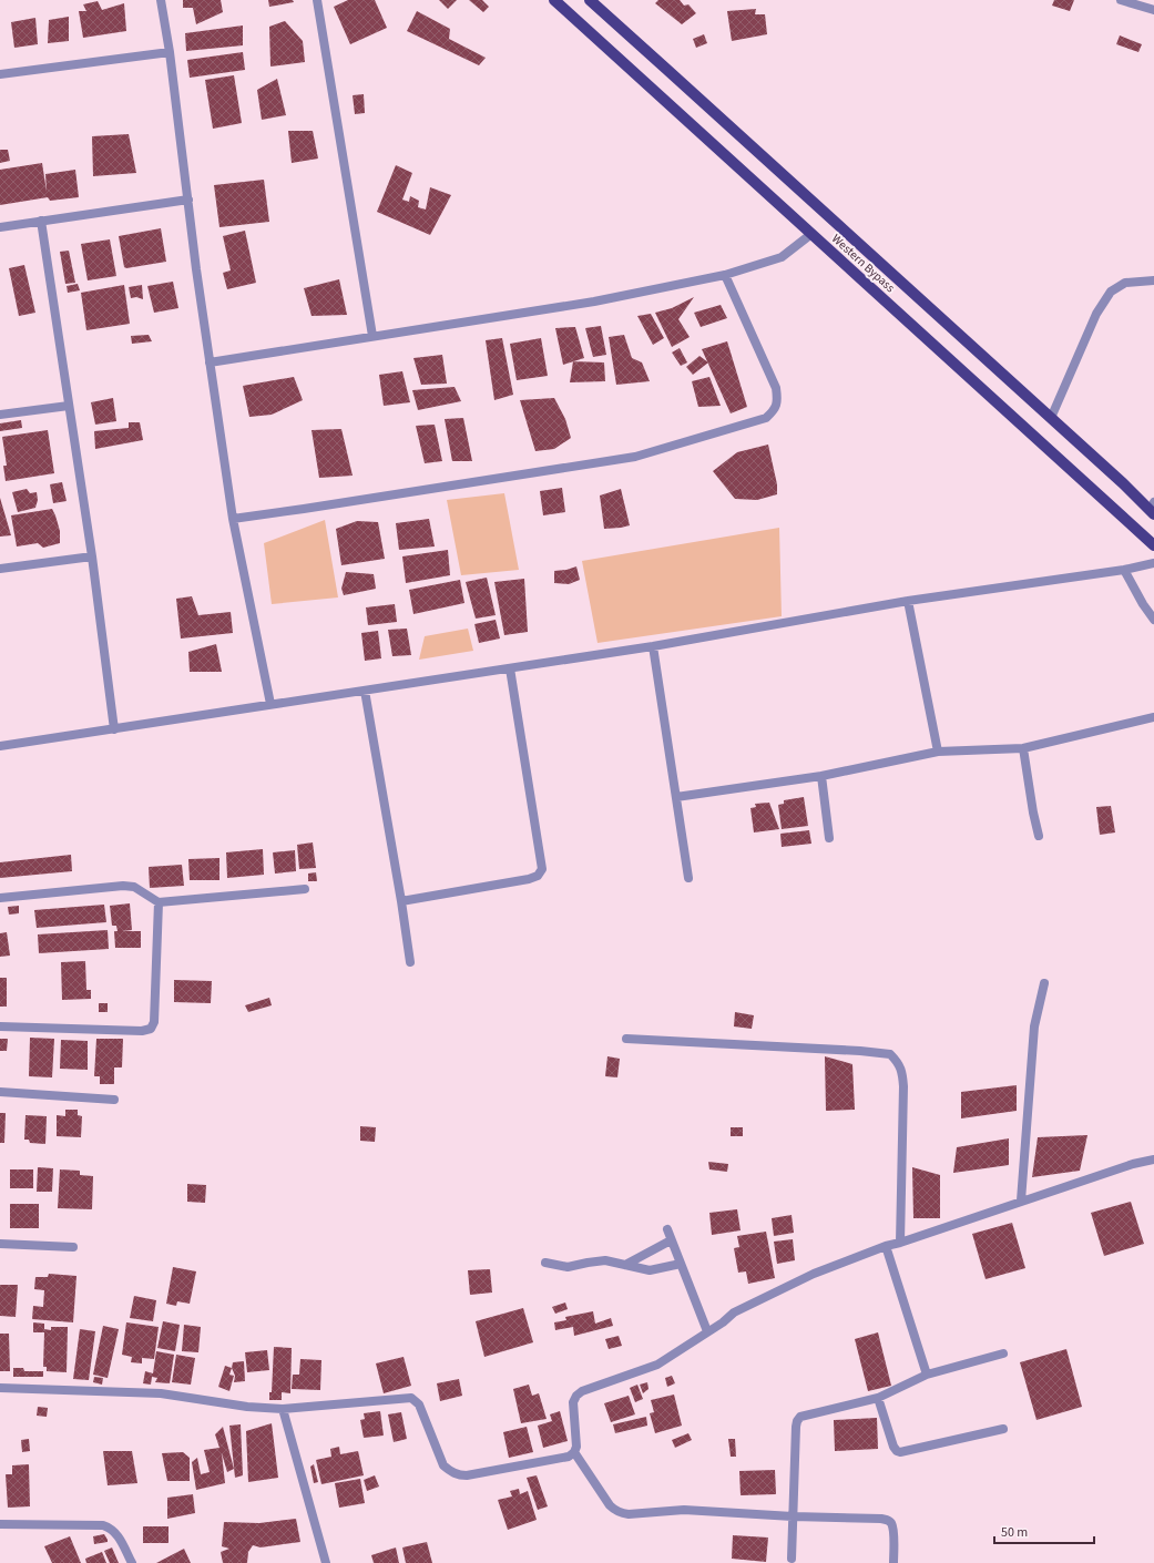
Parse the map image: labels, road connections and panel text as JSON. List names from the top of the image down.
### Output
{
  "streets": {
    "main road": ["Western Bypass"]
  },
  "scale_bar": "50 m"
}
